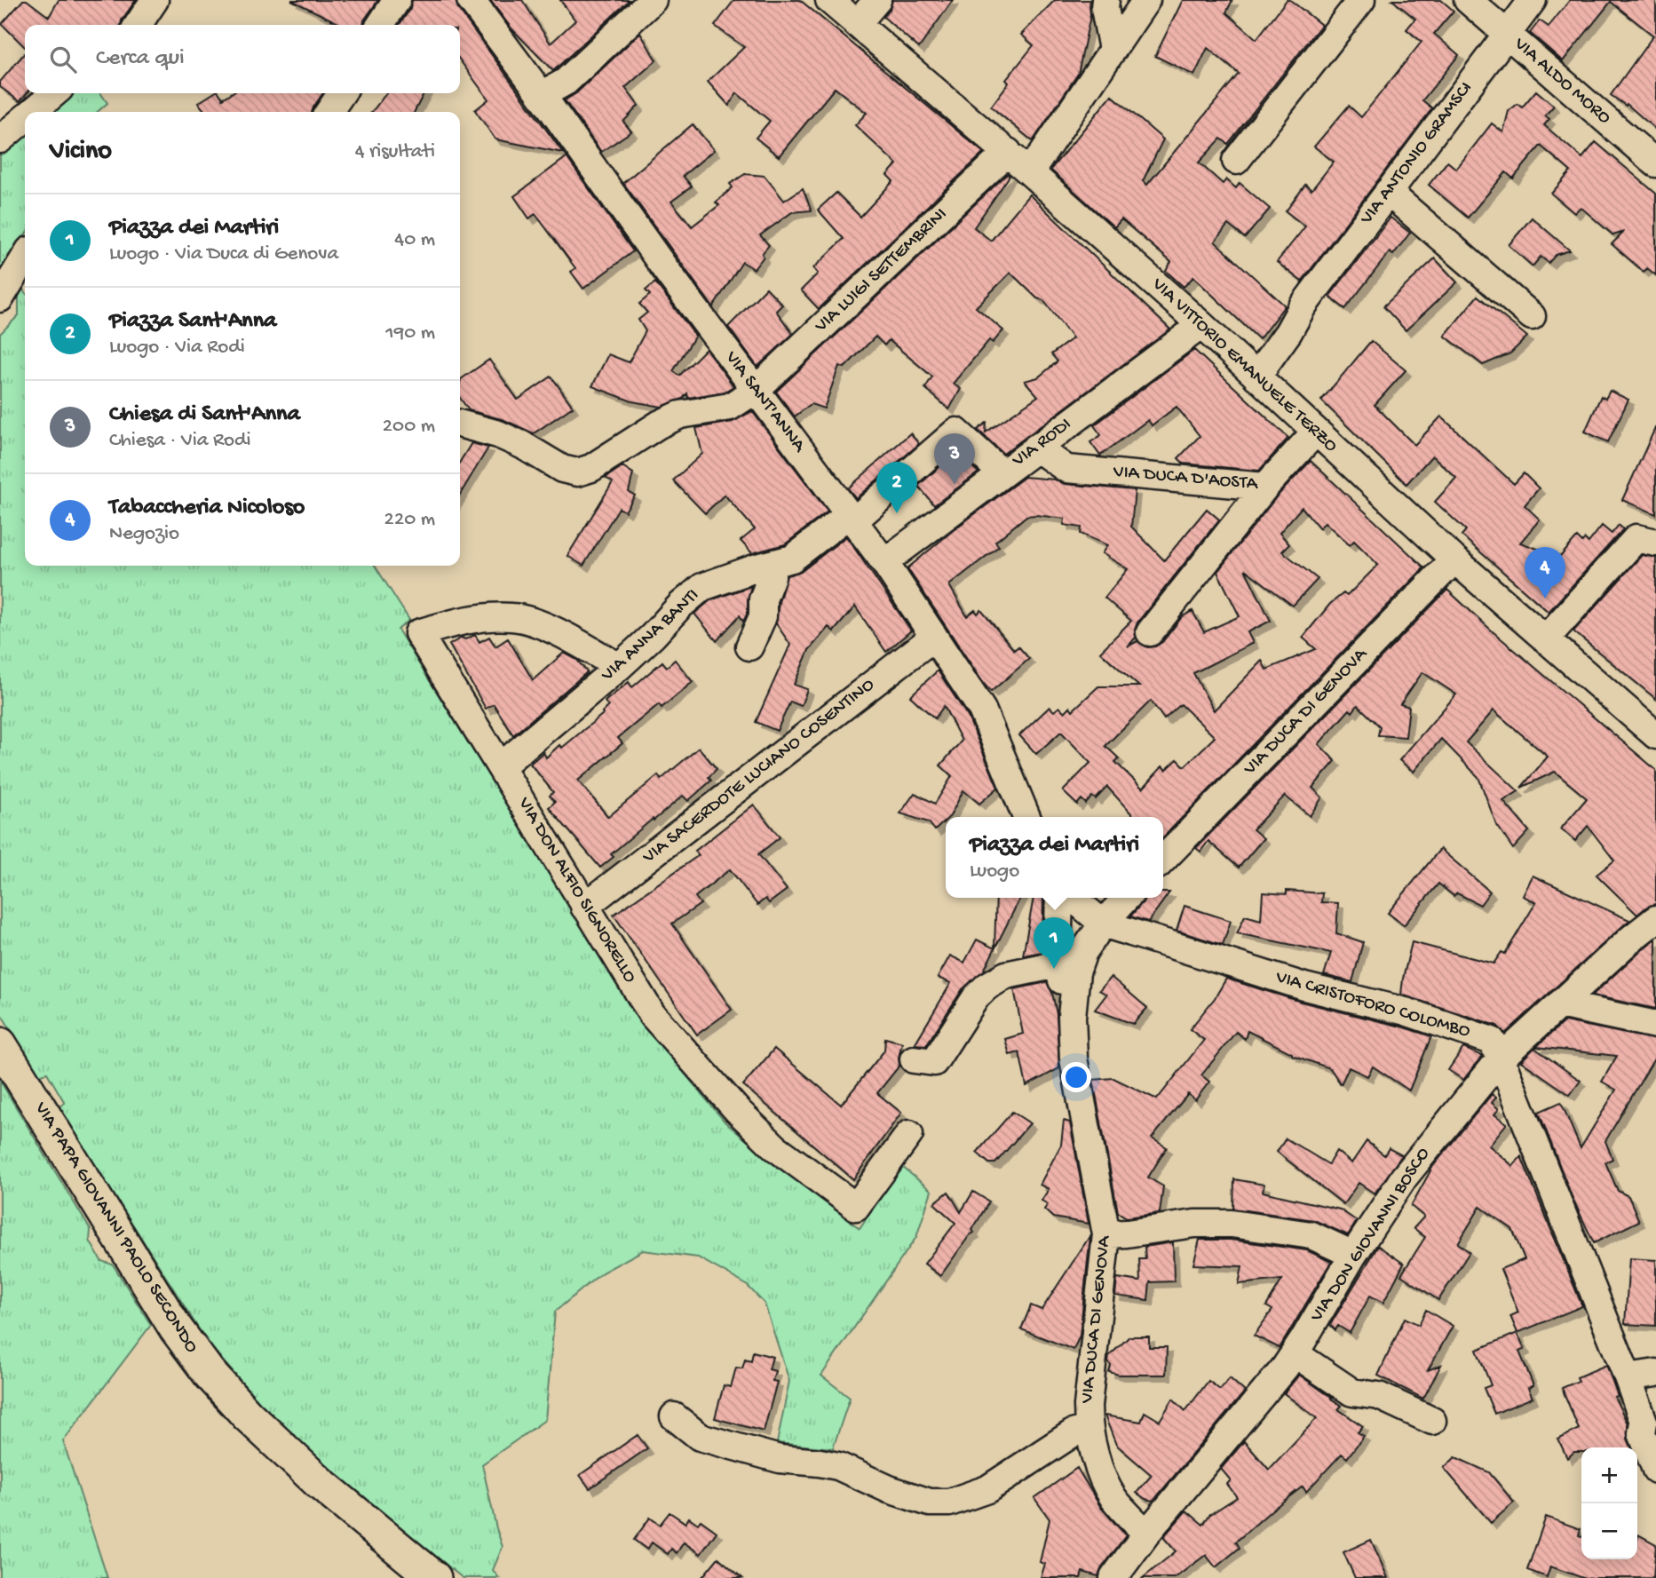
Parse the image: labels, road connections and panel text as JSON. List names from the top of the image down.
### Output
{
  "streets": {
    "main road": ["VIA PAPA GIOVANNI PAOLO SECONDO"],
    "street": [
      "VIA ALDO MORO",
      "VIA ANTONIO GRAMSCI",
      "VIA LUIGI SETTEMBRINI",
      "VIA VITTORIO EMANUELE TERZO",
      "VIA SANT'ANNA",
      "VIA RODI",
      "VIA DUCA D'AOSTA",
      "VIA ANNA BANTI",
      "VIA DUCA DI GENOVA",
      "VIA SACERDOTE LUCIANO COSENTINO",
      "VIA DON ALFIO SIGNORELLO",
      "VIA CRISTOFORO COLOMBO",
      "VIA DON GIOVANNI BOSCO"
    ]
  },
  "crossings": [
    ["VIA ALDO MORO", "VIA ANTONIO GRAMSCI"],
    ["VIA ANTONIO GRAMSCI", "VIA VITTORIO EMANUELE TERZO"],
    ["VIA LUIGI SETTEMBRINI", "VIA VITTORIO EMANUELE TERZO"],
    ["VIA LUIGI SETTEMBRINI", "VIA SANT'ANNA"],
    ["VIA VITTORIO EMANUELE TERZO", "VIA RODI"],
    ["VIA VITTORIO EMANUELE TERZO", "VIA DUCA D'AOSTA"],
    ["VIA VITTORIO EMANUELE TERZO", "VIA DUCA DI GENOVA"],
    ["VIA SANT'ANNA", "VIA RODI"],
    ["VIA SANT'ANNA", "VIA ANNA BANTI"],
    ["VIA SANT'ANNA", "VIA SACERDOTE LUCIANO COSENTINO"],
    ["VIA RODI", "VIA DUCA D'AOSTA"],
    ["VIA RODI", "VIA ANNA BANTI"],
    ["VIA ANNA BANTI", "VIA DON ALFIO SIGNORELLO"],
    ["VIA DUCA DI GENOVA", "VIA DON GIOVANNI BOSCO"],
    ["VIA SACERDOTE LUCIANO COSENTINO", "VIA DON ALFIO SIGNORELLO"],
    ["VIA CRISTOFORO COLOMBO", "VIA DON GIOVANNI BOSCO"]
  ],
  "page": {
    "search": "Cerca qui",
    "heading": ["Vicino", "4 risultati"],
    "list": [
      {
        "mark": "1",
        "name": "Piazza dei Martiri",
        "note": "Luogo · Via Duca di Genova",
        "value": "40 m"
      },
      {
        "mark": "2",
        "name": "Piazza Sant'Anna",
        "note": "Luogo · Via Rodi",
        "value": "190 m"
      },
      {
        "mark": "3",
        "name": "Chiesa di Sant'Anna",
        "note": "Chiesa · Via Rodi",
        "value": "200 m"
      },
      {
        "mark": "4",
        "name": "Tabaccheria Nicoloso",
        "note": "Negozio",
        "value": "220 m"
      }
    ],
    "pins": [
      "3",
      "2",
      "4",
      "1"
    ],
    "popup": ["Piazza dei Martiri", "Luogo"],
    "map_buttons": ["+", "−"]
  }
}
